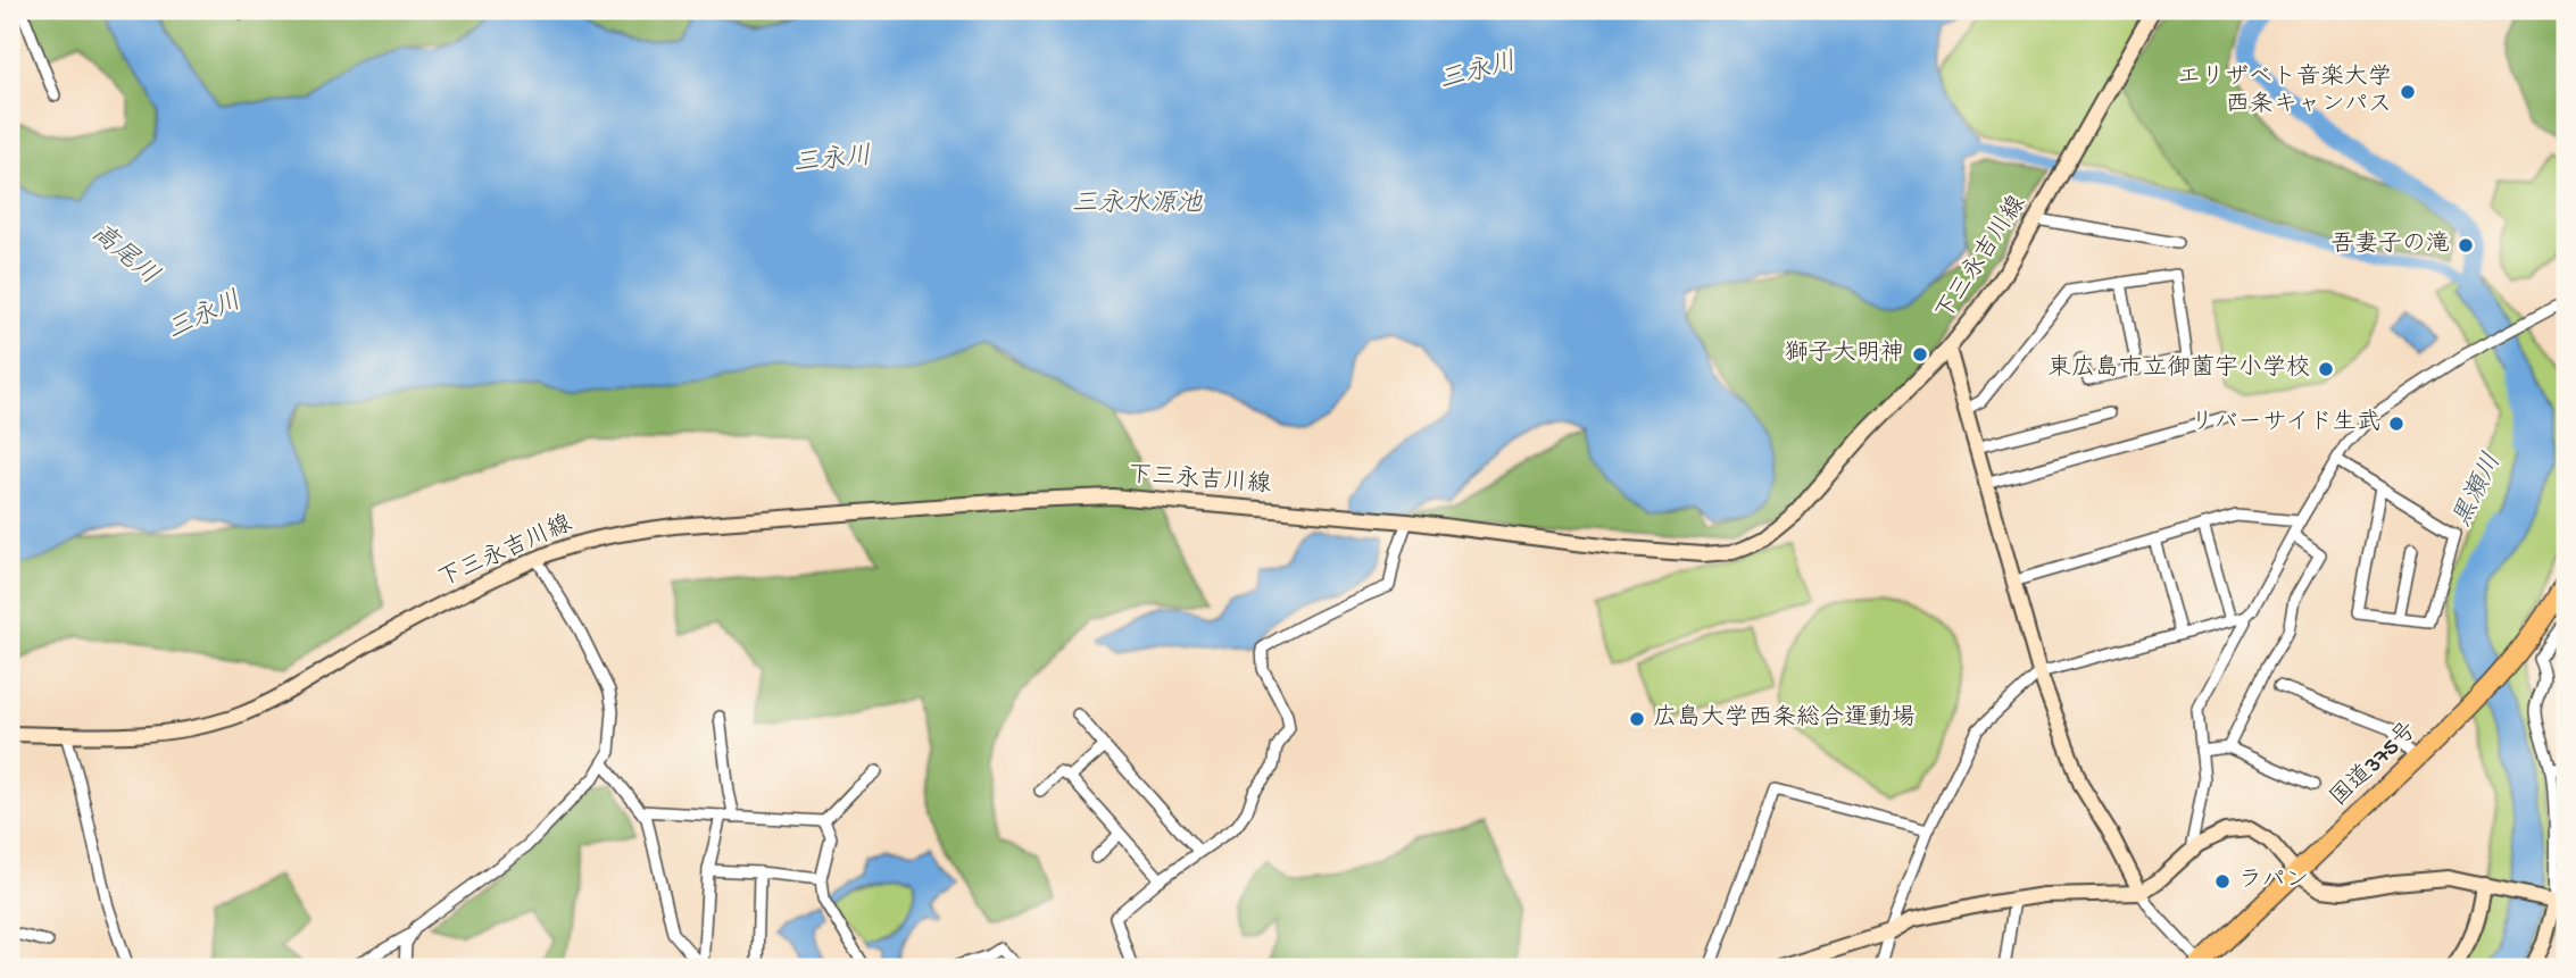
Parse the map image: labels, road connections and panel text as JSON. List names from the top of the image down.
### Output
{
  "streets": {
    "highway": ["国道375号"],
    "main road": ["下三永吉川線"]
  },
  "water": [
    "三永川",
    "三永水源池",
    "高尾川",
    "黒瀬川"
  ],
  "places": [
    "エリザベト音楽大学 西条キャンパス",
    "吾妻子の滝",
    "獅子大明神",
    "東広島市立御薗宇小学校",
    "リバーサイド生武",
    "広島大学西条総合運動場",
    "ラパン"
  ]
}
